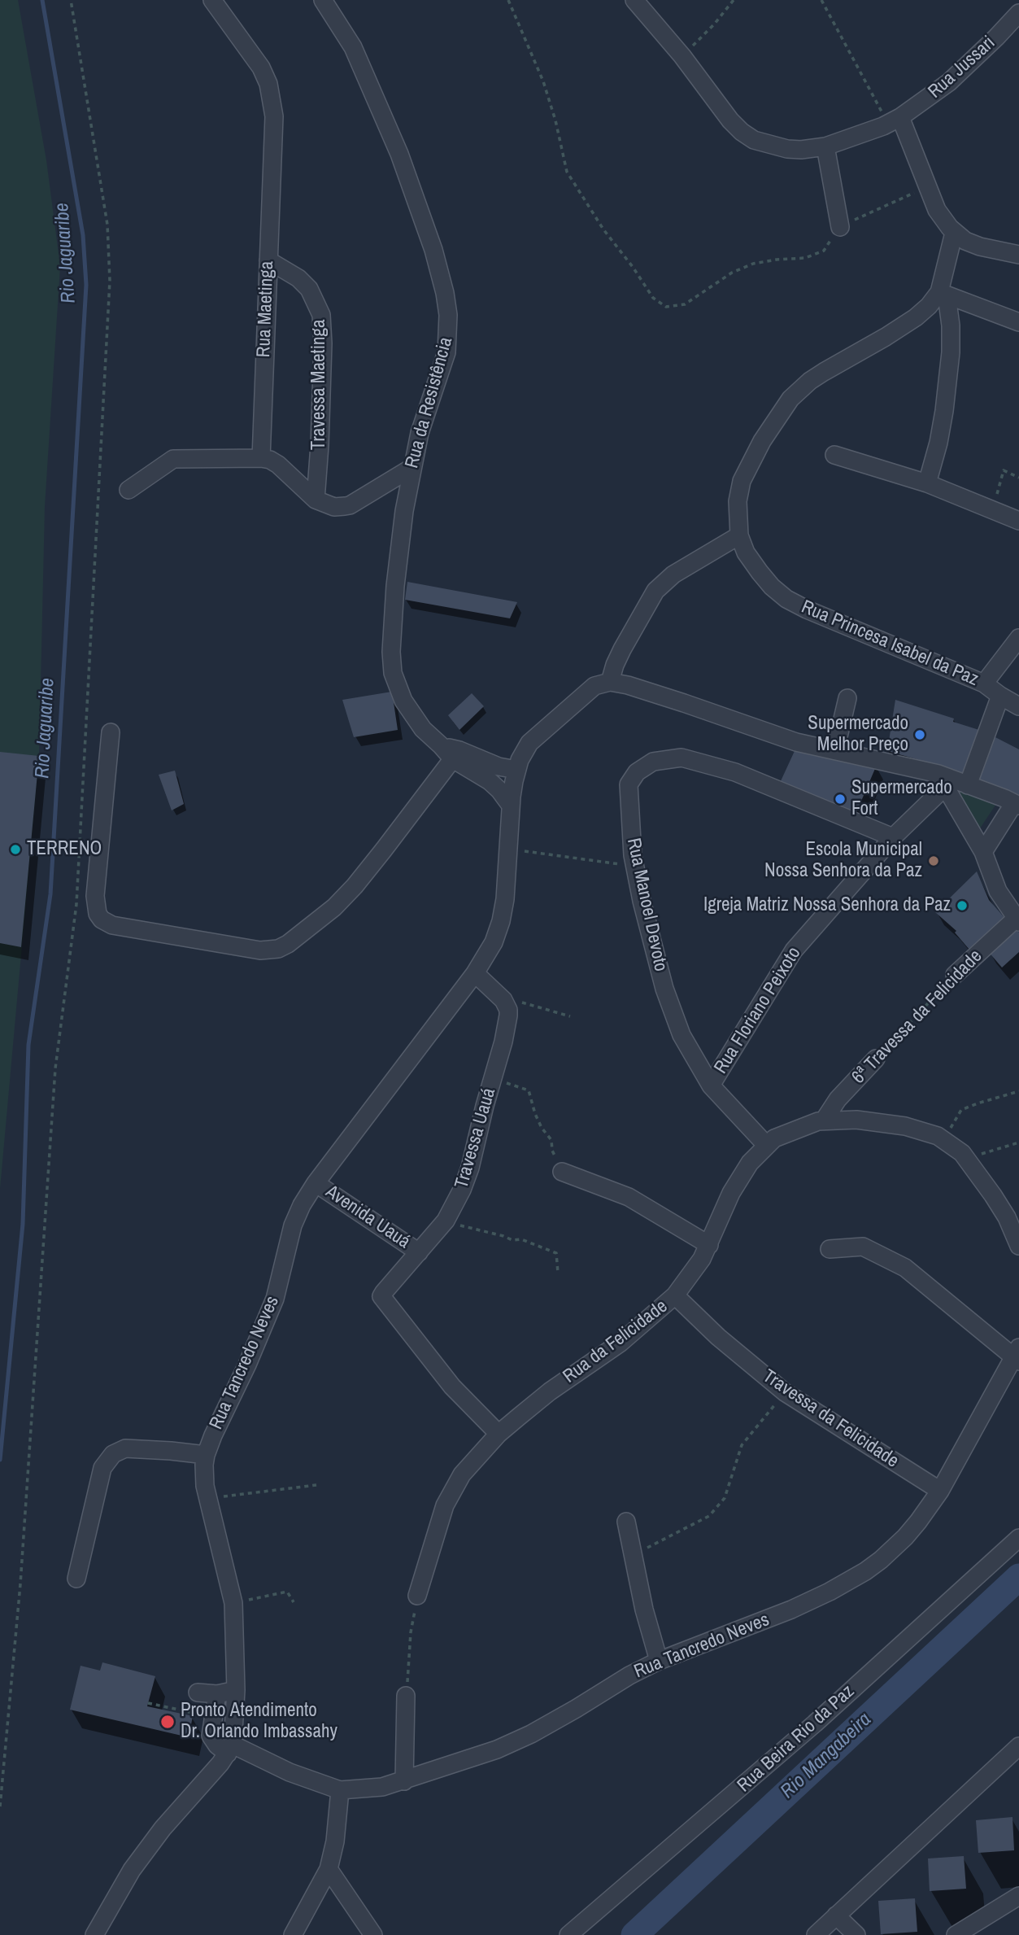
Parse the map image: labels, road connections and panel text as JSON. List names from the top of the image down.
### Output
{
  "streets": {
    "street": [
      "Rua Jussari",
      "Rua Maetinga",
      "Travessa Maetinga",
      "Rua da Resistência",
      "Rua Princesa Isabel da Paz",
      "Rua Manoel Devoto",
      "Rua Floriano Peixoto",
      "6ª Travessa da Felicidade",
      "Travessa Uauá",
      "Avenida Uauá",
      "Rua da Felicidade",
      "Rua Tancredo Neves",
      "Travessa da Felicidade",
      "Rua Beira Rio da Paz"
    ]
  },
  "crossings": [
    ["Rua Maetinga", "Travessa Maetinga"],
    ["Rua da Resistência", "Rua Tancredo Neves"],
    ["Rua Manoel Devoto", "Rua Floriano Peixoto"],
    ["Rua Manoel Devoto", "Rua da Felicidade"],
    ["6ª Travessa da Felicidade", "Rua da Felicidade"],
    ["Travessa Uauá", "Avenida Uauá"],
    ["Travessa Uauá", "Rua da Felicidade"],
    ["Avenida Uauá", "Rua Tancredo Neves"],
    ["Rua da Felicidade", "Travessa da Felicidade"],
    ["Rua Tancredo Neves", "Travessa da Felicidade"]
  ],
  "water": ["Rio Jaguaribe", "Rio Mangabeira"],
  "places": [
    "Supermercado Melhor Preço",
    "Supermercado Fort",
    "TERRENO",
    "Escola Municipal Nossa Senhora da Paz",
    "Igreja Matriz Nossa Senhora da Paz",
    "Pronto Atendimento Dr. Orlando Imbassahy"
  ]
}
